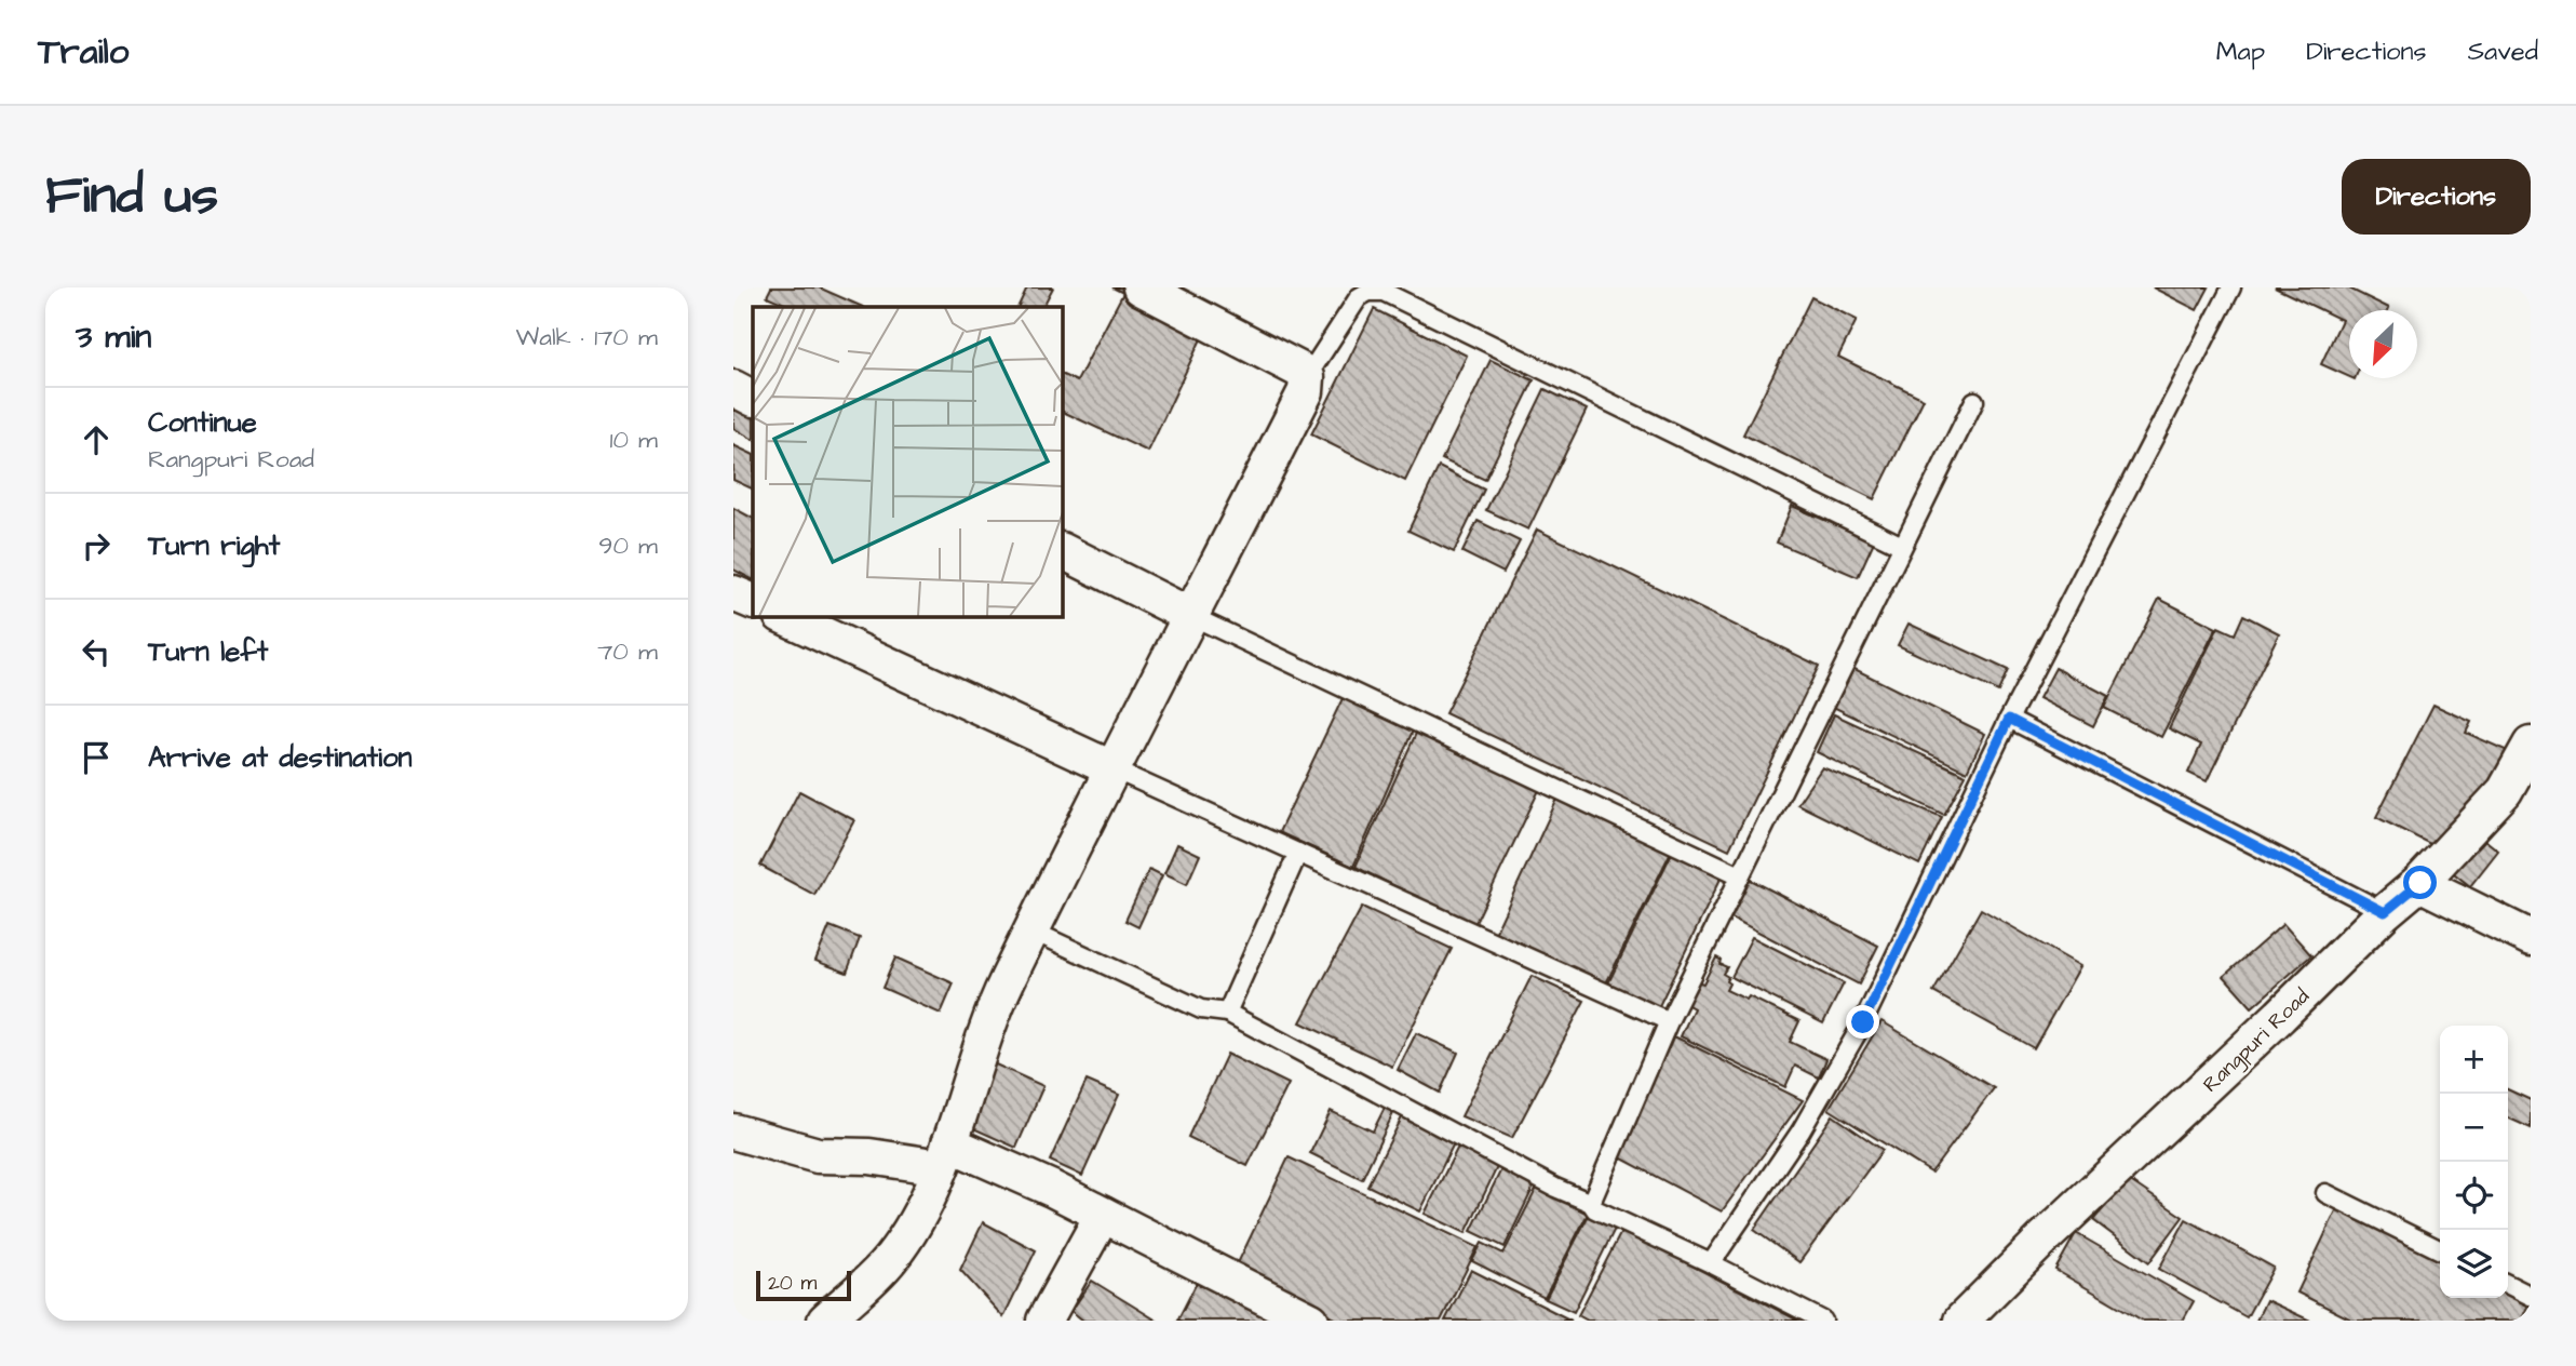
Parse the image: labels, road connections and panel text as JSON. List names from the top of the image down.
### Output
{
  "streets": {
    "street": ["Rangpuri Road"]
  },
  "scale_bar": "20 m",
  "north": "bottom left",
  "page": {
    "header": "Trailo",
    "nav": ["Map", "Directions", "Saved"],
    "buttons": "Directions",
    "title": "Find us",
    "heading": ["3 min", "Walk · 170 m"],
    "list": [
      ["Continue", "Rangpuri Road", "10 m"],
      ["Turn right", "90 m"],
      ["Turn left", "70 m"],
      "Arrive at destination"
    ],
    "map_buttons": ["+", "−"],
    "scale": "20 m"
  }
}
